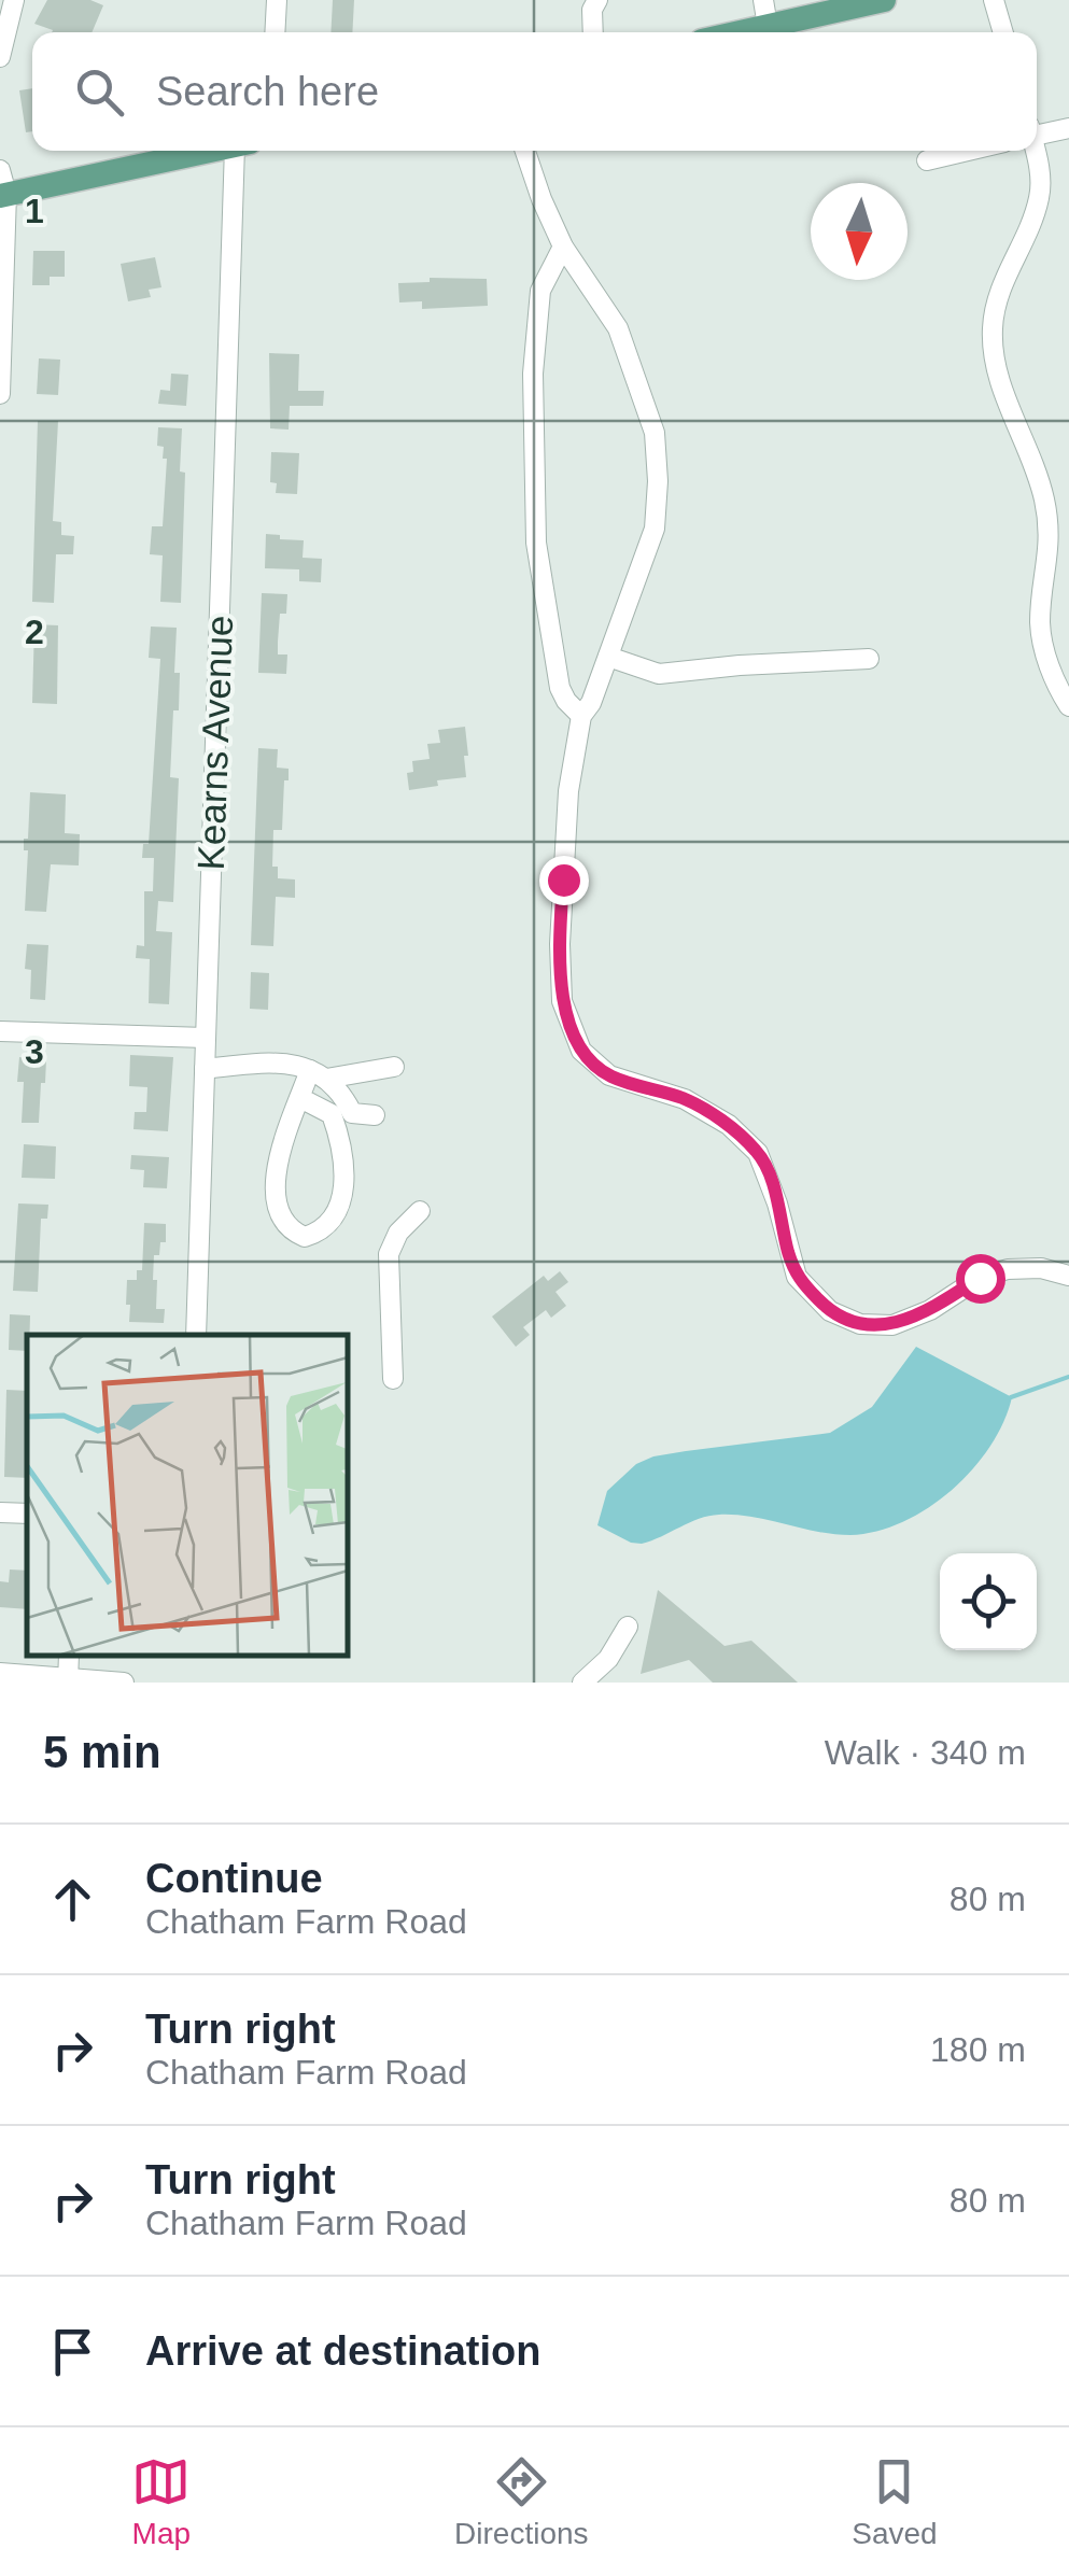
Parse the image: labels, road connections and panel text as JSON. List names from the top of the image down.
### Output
{
  "streets": {
    "street": ["Kearns Avenue"]
  },
  "north": "bottom",
  "page": {
    "search": "Search here",
    "heading": ["5 min", "Walk · 340 m"],
    "list": [
      ["Continue", "Chatham Farm Road", "80 m"],
      ["Turn right", "Chatham Farm Road", "180 m"],
      ["Turn right", "Chatham Farm Road", "80 m"],
      "Arrive at destination"
    ],
    "nav": ["Map", "Directions", "Saved"]
  },
  "grid": {
    "rows": ["1", "2", "3"]
  }
}
